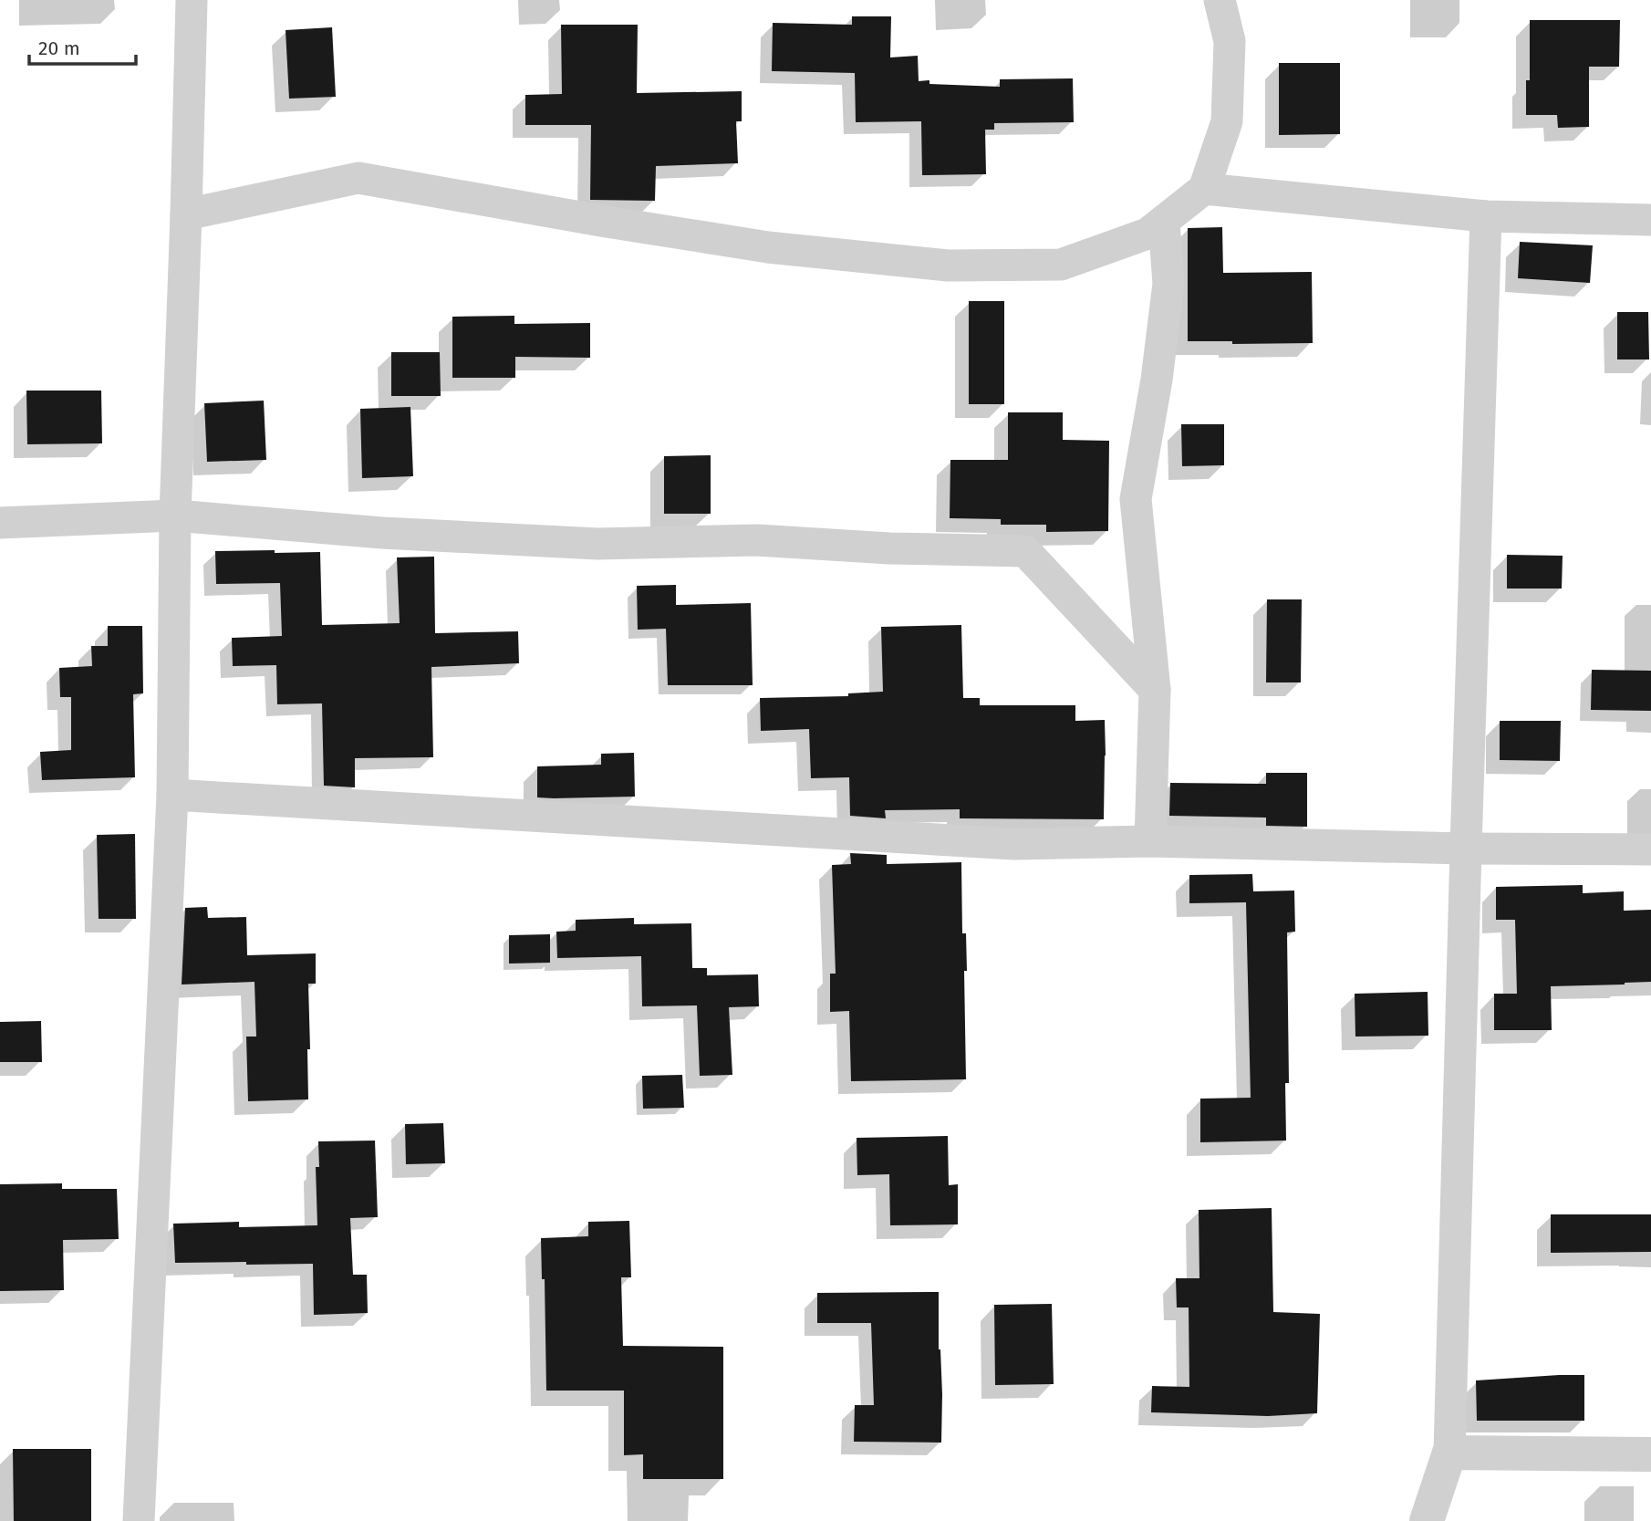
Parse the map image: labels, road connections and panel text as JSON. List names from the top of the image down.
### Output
{
  "scale_bar": "20 m"
}
